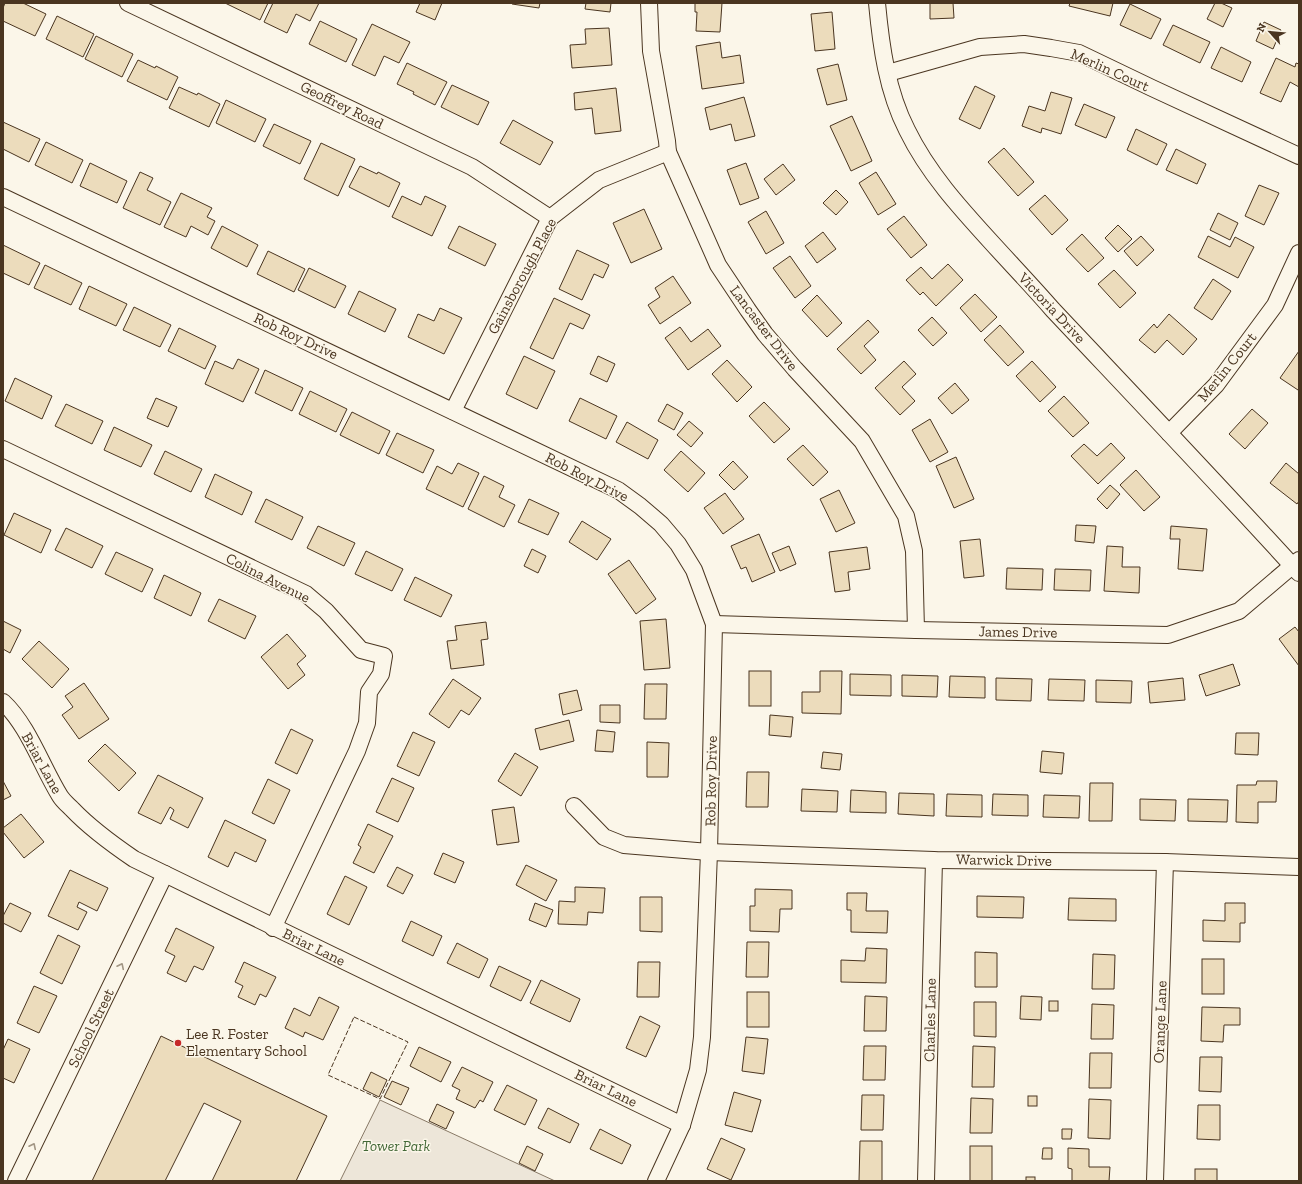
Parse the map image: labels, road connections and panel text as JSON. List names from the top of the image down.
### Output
{
  "streets": {
    "street": [
      "Merlin Court",
      "Geoffrey Road",
      "Gainsborough Place",
      "Victoria Drive",
      "Lancaster Drive",
      "Rob Roy Drive",
      "Colina Avenue",
      "James Drive",
      "Briar Lane",
      "Warwick Drive",
      "Charles Lane",
      "Orange Lane",
      "School Street"
    ]
  },
  "crossings": [
    ["Merlin Court", "Victoria Drive"],
    ["Geoffrey Road", "Gainsborough Place"],
    ["Gainsborough Place", "Lancaster Drive"],
    ["Gainsborough Place", "Rob Roy Drive"],
    ["Victoria Drive", "James Drive"],
    ["Lancaster Drive", "James Drive"],
    ["Rob Roy Drive", "James Drive"],
    ["Rob Roy Drive", "Briar Lane"],
    ["Rob Roy Drive", "Warwick Drive"],
    ["Colina Avenue", "Briar Lane"],
    ["Briar Lane", "School Street"],
    ["Warwick Drive", "Charles Lane"],
    ["Warwick Drive", "Orange Lane"]
  ],
  "one_way": ["School Street"],
  "parks": ["Tower Park"],
  "places": ["Lee R. Foster Elementary School"],
  "north": "top left"
}
